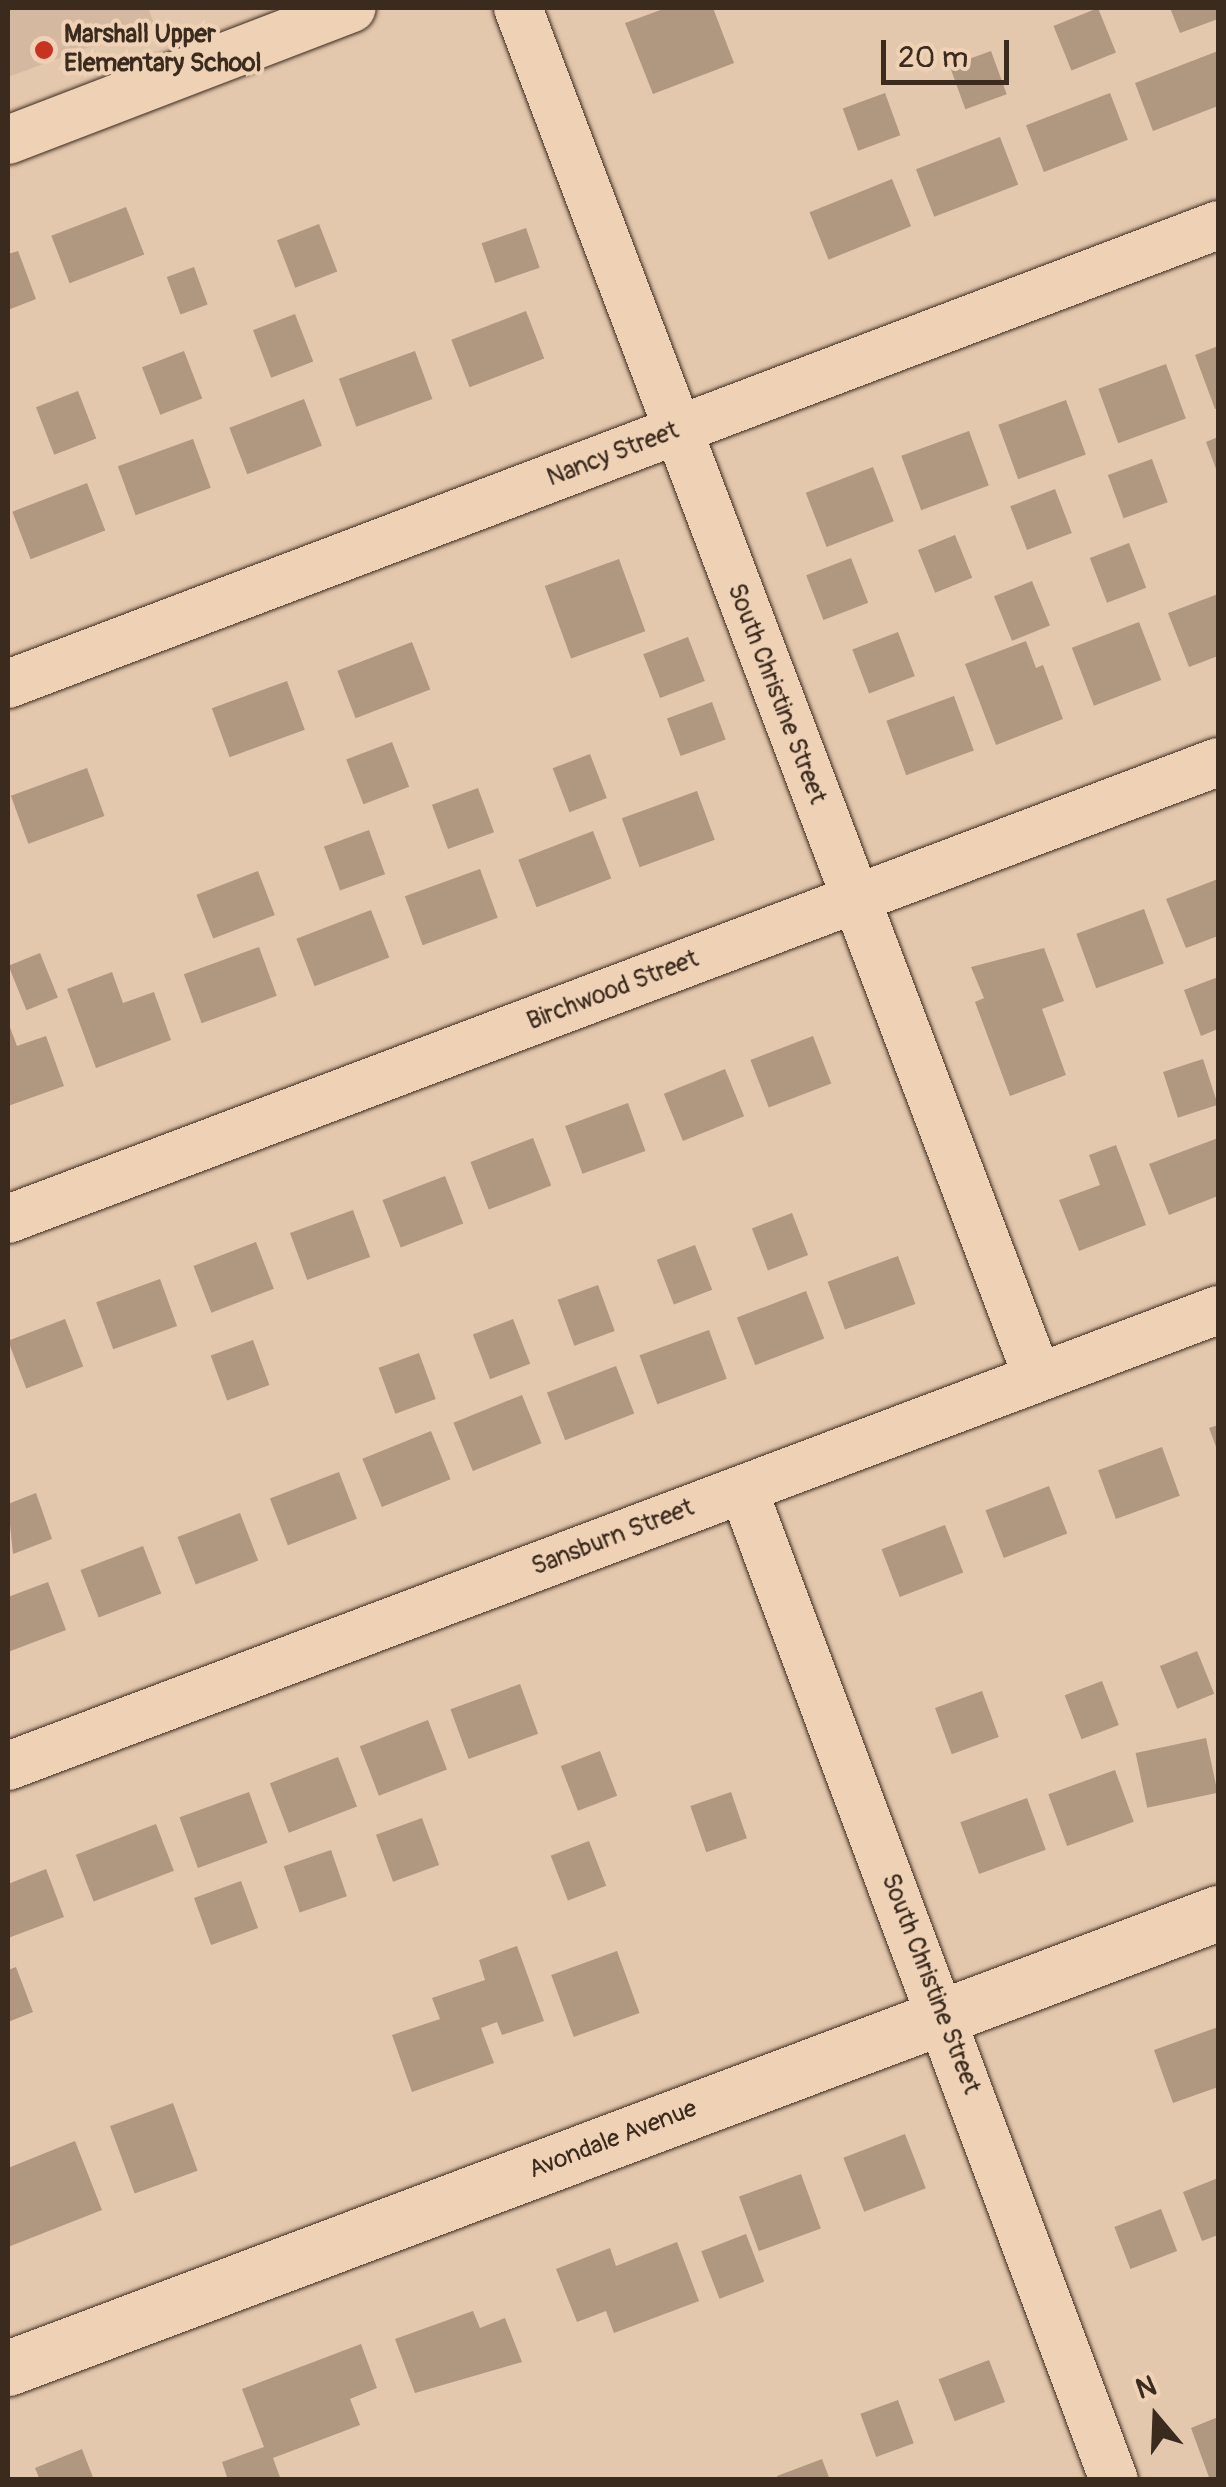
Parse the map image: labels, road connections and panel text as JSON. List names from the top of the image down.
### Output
{
  "streets": {
    "street": [
      "Nancy Street",
      "South Christine Street",
      "Birchwood Street",
      "Sansburn Street",
      "Avondale Avenue"
    ]
  },
  "crossings": [
    ["Nancy Street", "South Christine Street"],
    ["South Christine Street", "Birchwood Street"],
    ["South Christine Street", "Sansburn Street"],
    ["South Christine Street", "Avondale Avenue"]
  ],
  "places": ["Marshall Upper Elementary School"],
  "scale_bar": "20 m",
  "north": "top"
}
